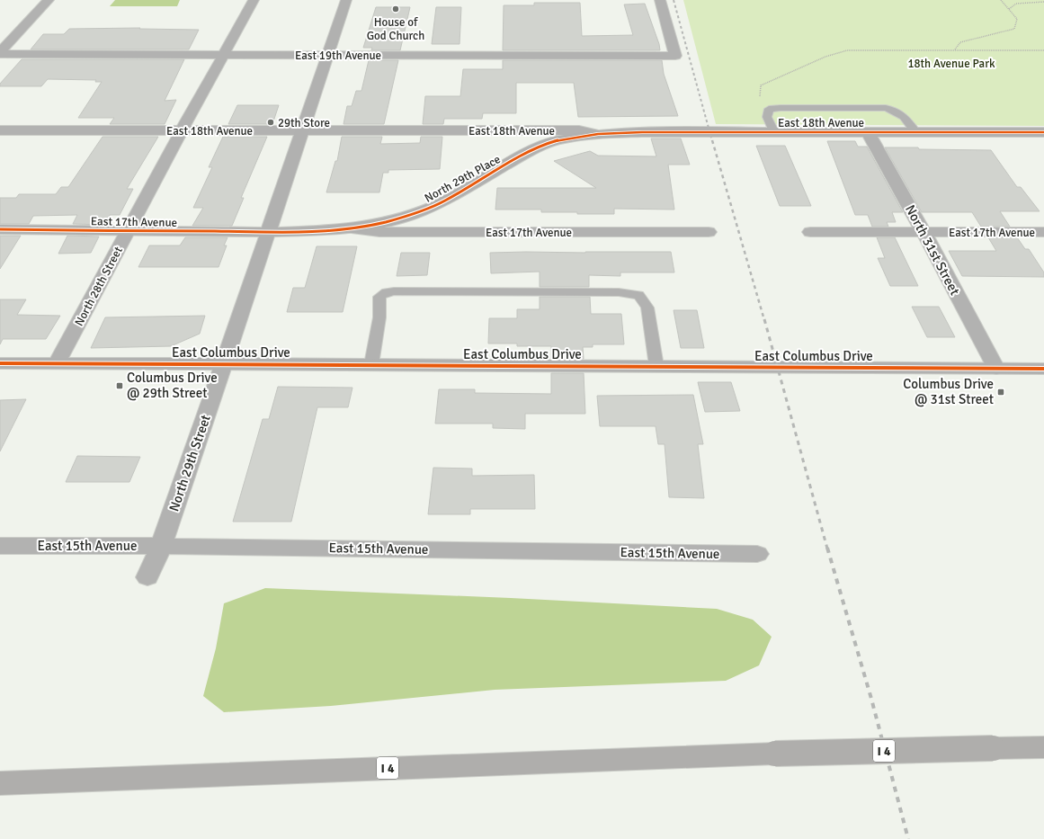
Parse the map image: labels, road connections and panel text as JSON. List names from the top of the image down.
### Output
{
  "streets": {
    "highway": ["I 4"],
    "main road": [
      "East 18th Avenue",
      "North 29th Place",
      "East 17th Avenue",
      "East Columbus Drive",
      "North 29th Street"
    ],
    "street": [
      "East 19th Avenue",
      "North 31st Street",
      "North 28th Street",
      "East 15th Avenue"
    ]
  },
  "crossings": [
    ["East 19th Avenue", "North 28th Street"],
    ["East 19th Avenue", "North 29th Street"],
    ["East 18th Avenue", "North 29th Place"],
    ["East 18th Avenue", "North 31st Street"],
    ["East 18th Avenue", "North 28th Street"],
    ["East 18th Avenue", "North 29th Street"],
    ["North 29th Place", "East 17th Avenue"],
    ["North 29th Place", "North 29th Street"],
    ["East 17th Avenue", "North 31st Street"],
    ["East 17th Avenue", "North 28th Street"],
    ["East 17th Avenue", "North 29th Street"],
    ["North 31st Street", "East Columbus Drive"],
    ["North 28th Street", "East Columbus Drive"],
    ["East Columbus Drive", "North 29th Street"],
    ["North 29th Street", "East 15th Avenue"]
  ],
  "parks": ["18th Avenue Park"],
  "places": {
    "other": ["House of God Church", "29th Store"],
    "transit": ["Columbus Drive @ 29th Street", "Columbus Drive @ 31st Street"]
  }
}
